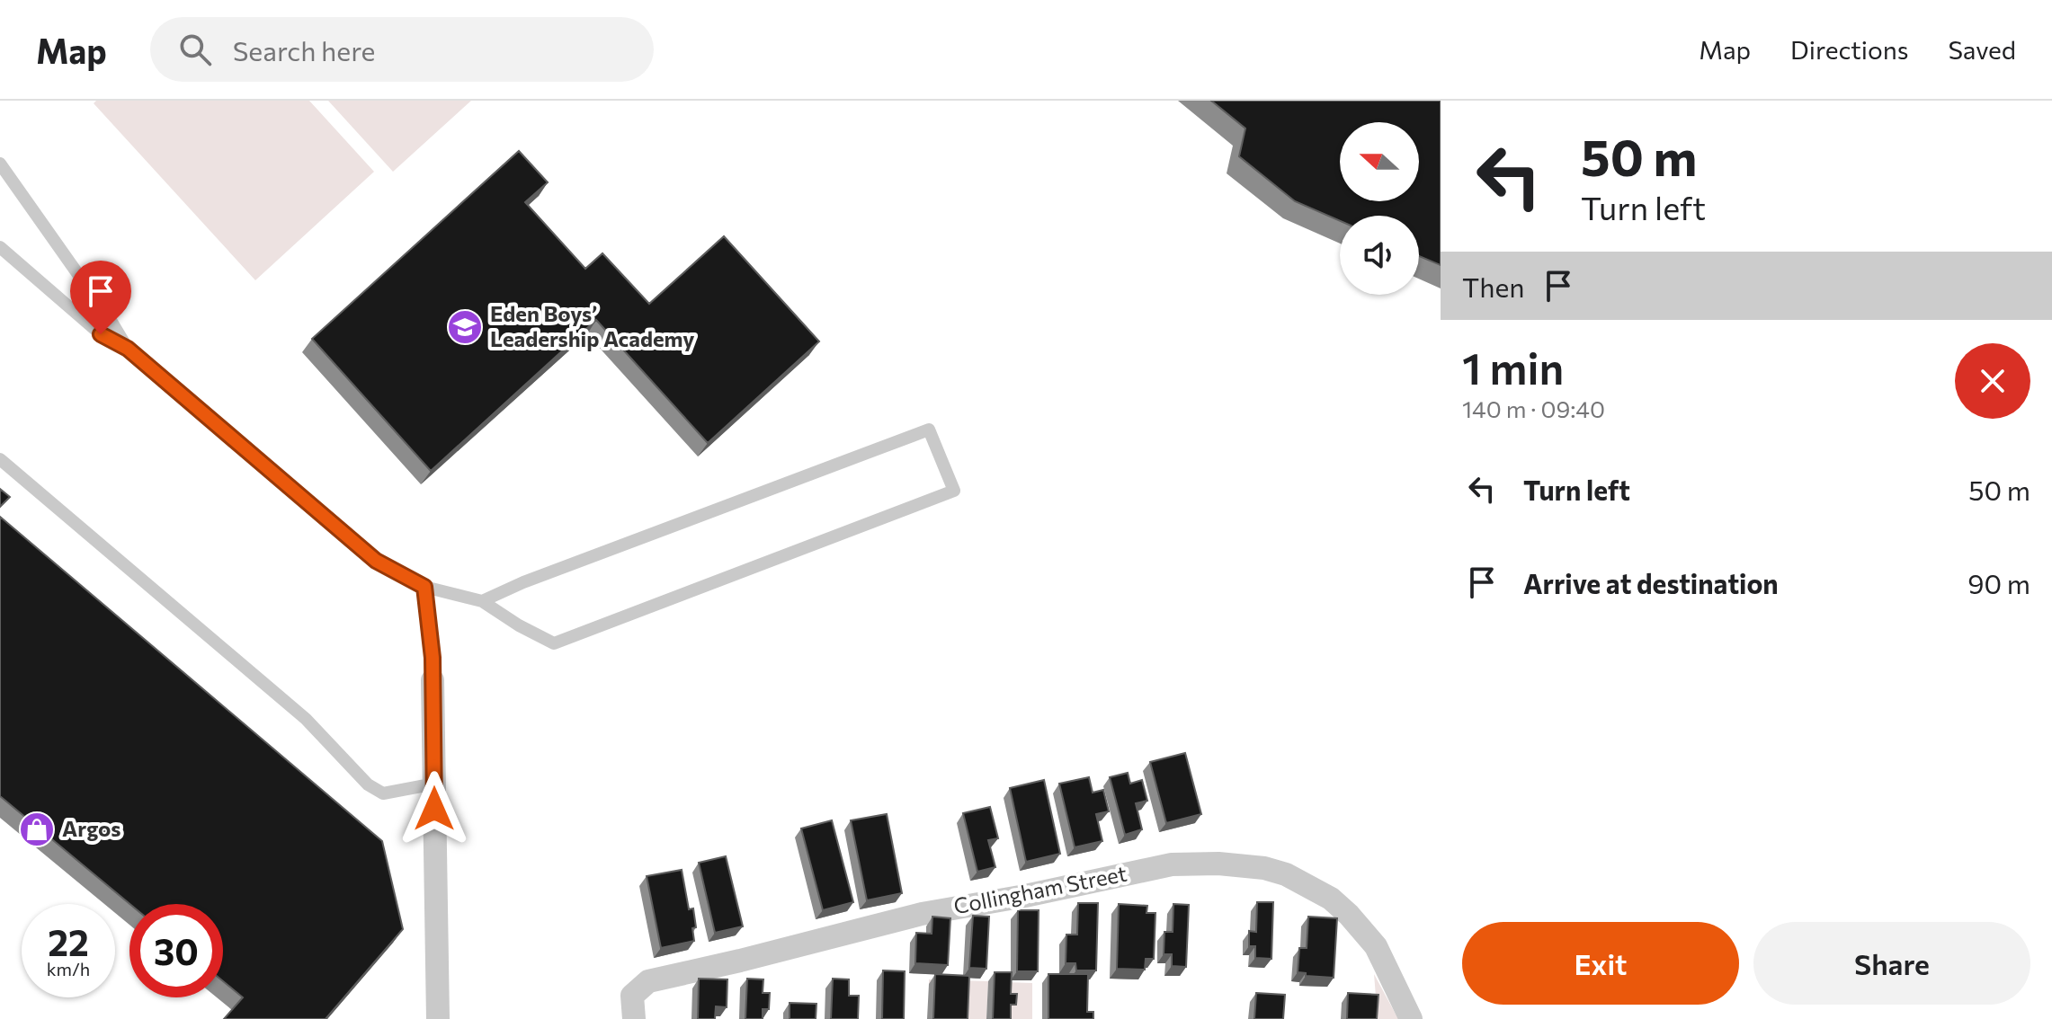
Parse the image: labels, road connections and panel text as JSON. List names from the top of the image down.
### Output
{
  "streets": {
    "street": ["Collingham Street"]
  },
  "places": {
    "school or university": ["Eden Boys’ Leadership Academy"],
    "shop": ["Argos"]
  },
  "north": "left",
  "page": {
    "header": "Map",
    "search": "Search here",
    "nav": ["Map", "Directions", "Saved"],
    "turn": ["50 m", "Turn left"],
    "then": "Then",
    "heading": ["1 min", "140 m · 09:40"],
    "list": [
      {
        "name": "Turn left",
        "value": "50 m"
      },
      {
        "name": "Arrive at destination",
        "value": "90 m"
      }
    ],
    "speed": "22 km/h",
    "limit": "30",
    "buttons": ["Exit", "Share"]
  }
}
